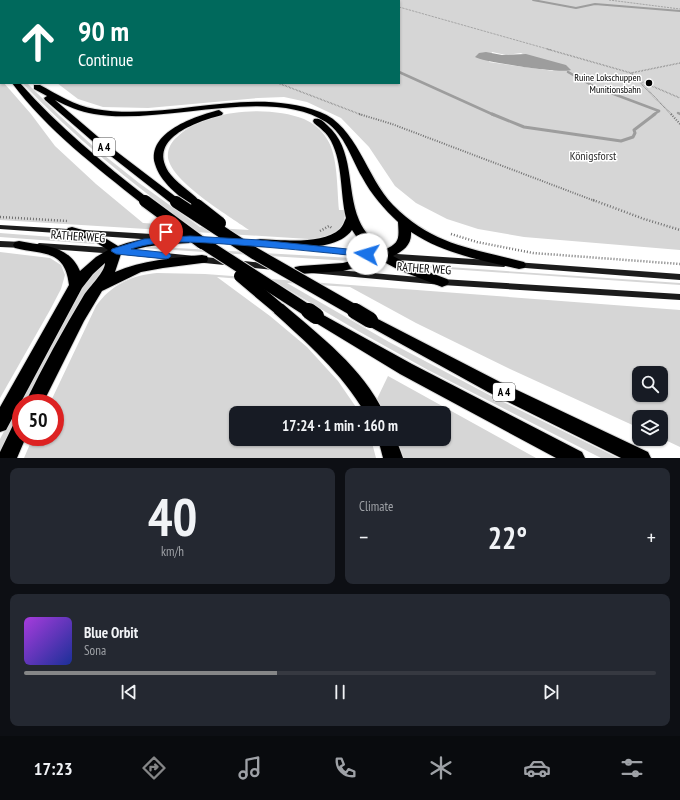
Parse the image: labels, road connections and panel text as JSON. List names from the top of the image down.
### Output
{
  "streets": {
    "highway": ["A 4"],
    "main road": ["RATHER WEG"]
  },
  "crossings": [
    ["A 4", "RATHER WEG"]
  ],
  "parks": ["Königsforst"],
  "places": ["Ruine Lokschuppen Munitionsbahn"],
  "page": {
    "turn": ["90 m", "Continue"],
    "limit": "50",
    "trip": "17:24 · 1 min · 160 m",
    "tile": [
      ["40", "km/h"],
      "Climate"
    ],
    "heat": ["−", "22°", "+"],
    "song": ["Blue Orbit", "Sona"],
    "tabs": "17:23"
  }
}
